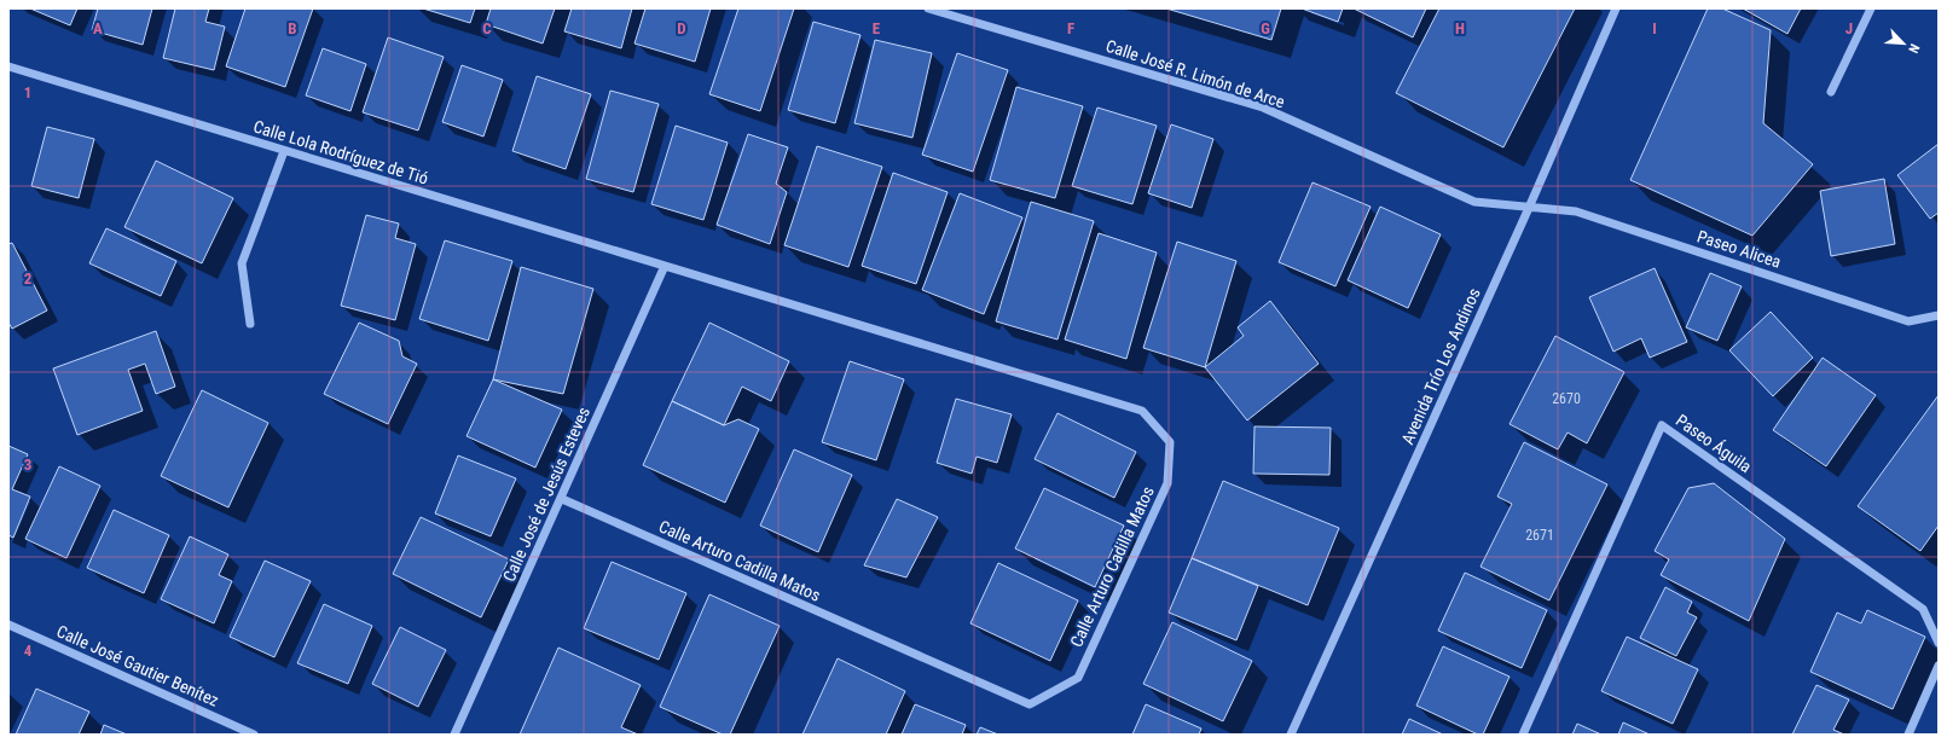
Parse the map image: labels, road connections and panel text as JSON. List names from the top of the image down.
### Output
{
  "streets": {
    "street": [
      "Calle José R. Limón de Arce",
      "Calle Lola Rodríguez de Tió",
      "Paseo Alicea",
      "Avenida Trío Los Andinos",
      "Paseo Águila",
      "Calle José de Jesús Esteves",
      "Calle Arturo Cadilla Matos",
      "Calle José Gautier Benítez"
    ]
  },
  "crossings": [
    ["Calle José R. Limón de Arce", "Paseo Alicea"],
    ["Calle José R. Limón de Arce", "Avenida Trío Los Andinos"],
    ["Calle Lola Rodríguez de Tió", "Calle José de Jesús Esteves"],
    ["Calle Lola Rodríguez de Tió", "Calle Arturo Cadilla Matos"],
    ["Paseo Alicea", "Avenida Trío Los Andinos"],
    ["Calle José de Jesús Esteves", "Calle Arturo Cadilla Matos"]
  ],
  "house_numbers": ["2670", "2671"],
  "north": "bottom right",
  "grid": {
    "columns": [
      "A",
      "B",
      "C",
      "D",
      "E",
      "F",
      "G",
      "H",
      "I",
      "J"
    ],
    "rows": [
      "1",
      "2",
      "3",
      "4"
    ]
  }
}
